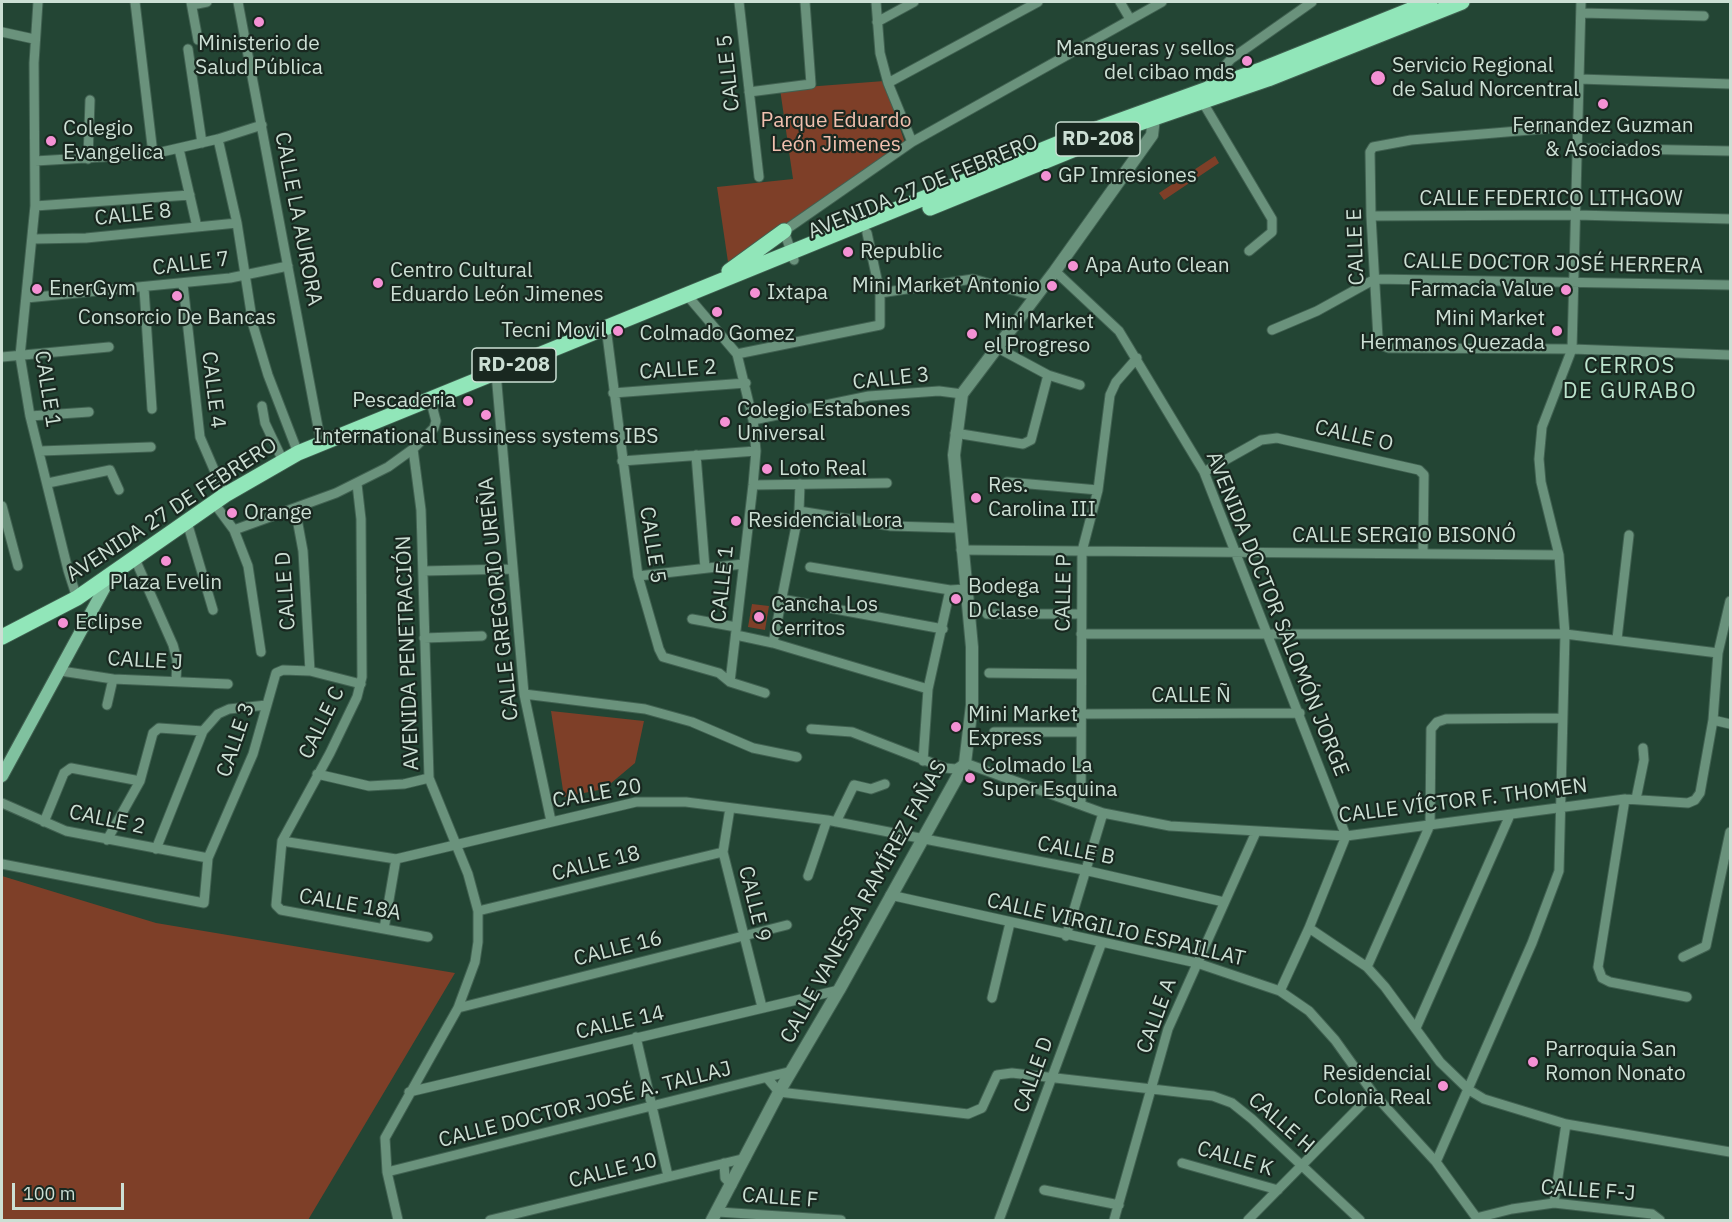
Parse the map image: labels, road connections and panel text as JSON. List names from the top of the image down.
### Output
{
  "streets": {
    "main road": ["RD-208", "AVENIDA 27 DE FEBRERO"],
    "street": [
      "CALLE 5",
      "CALLE FEDERICO LITHGOW",
      "CALLE 8",
      "CALLE LA AURORA",
      "CALLE E",
      "CALLE 7",
      "CALLE DOCTOR JOSÉ HERRERA",
      "CALLE 2",
      "CALLE 3",
      "CALLE 1",
      "CALLE 4",
      "CALLE O",
      "CALLE SERGIO BISONÓ",
      "CALLE D",
      "CALLE P",
      "CALLE GREGORIO UREÑA",
      "AVENIDA DOCTOR SALOMÓN JORGE",
      "AVENIDA PENETRACIÓN",
      "CALLE J",
      "CALLE Ñ",
      "CALLE C",
      "CALLE 20",
      "CALLE VÍCTOR F. THOMEN",
      "CALLE B",
      "CALLE 18",
      "CALLE VANESSA RAMÍREZ FAÑAS",
      "CALLE 9",
      "CALLE 18A",
      "CALLE VIRGILIO ESPAILLAT",
      "CALLE 16",
      "CALLE A",
      "CALLE 14",
      "CALLE DOCTOR JOSÉ A. TALLAJ",
      "CALLE H",
      "CALLE K",
      "CALLE 10",
      "CALLE F-J",
      "CALLE F"
    ]
  },
  "crossings": [
    ["CALLE 5", "AVENIDA 27 DE FEBRERO"],
    ["CALLE 5", "CALLE 2"],
    ["CALLE 5", "CALLE 1"],
    ["AVENIDA 27 DE FEBRERO", "CALLE LA AURORA"],
    ["AVENIDA 27 DE FEBRERO", "CALLE 1"],
    ["AVENIDA 27 DE FEBRERO", "CALLE 4"],
    ["AVENIDA 27 DE FEBRERO", "CALLE GREGORIO UREÑA"],
    ["AVENIDA 27 DE FEBRERO", "CALLE VANESSA RAMÍREZ FAÑAS"],
    ["CALLE FEDERICO LITHGOW", "CALLE E"],
    ["CALLE 8", "CALLE 1"],
    ["CALLE LA AURORA", "CALLE 7"],
    ["CALLE E", "CALLE DOCTOR JOSÉ HERRERA"],
    ["CALLE 7", "CALLE 1"],
    ["CALLE 7", "CALLE 4"],
    ["CALLE 2", "CALLE 3"],
    ["CALLE 2", "CALLE 1"],
    ["CALLE 3", "CALLE 1"],
    ["CALLE 3", "CALLE D"],
    ["CALLE 3", "CALLE C"],
    ["CALLE 3", "CALLE VANESSA RAMÍREZ FAÑAS"],
    ["CALLE O", "CALLE SERGIO BISONÓ"],
    ["CALLE O", "AVENIDA DOCTOR SALOMÓN JORGE"],
    ["CALLE SERGIO BISONÓ", "CALLE P"],
    ["CALLE SERGIO BISONÓ", "AVENIDA DOCTOR SALOMÓN JORGE"],
    ["CALLE SERGIO BISONÓ", "CALLE VANESSA RAMÍREZ FAÑAS"],
    ["CALLE D", "CALLE VIRGILIO ESPAILLAT"],
    ["CALLE D", "CALLE H"],
    ["CALLE P", "AVENIDA DOCTOR SALOMÓN JORGE"],
    ["CALLE P", "CALLE Ñ"],
    ["CALLE P", "CALLE VÍCTOR F. THOMEN"],
    ["CALLE GREGORIO UREÑA", "CALLE 20"],
    ["AVENIDA DOCTOR SALOMÓN JORGE", "CALLE Ñ"],
    ["AVENIDA DOCTOR SALOMÓN JORGE", "CALLE VÍCTOR F. THOMEN"],
    ["AVENIDA DOCTOR SALOMÓN JORGE", "CALLE VANESSA RAMÍREZ FAÑAS"],
    ["AVENIDA PENETRACIÓN", "CALLE 20"],
    ["AVENIDA PENETRACIÓN", "CALLE 18"],
    ["AVENIDA PENETRACIÓN", "CALLE 16"],
    ["AVENIDA PENETRACIÓN", "CALLE 14"],
    ["AVENIDA PENETRACIÓN", "CALLE DOCTOR JOSÉ A. TALLAJ"],
    ["CALLE C", "CALLE 20"],
    ["CALLE C", "CALLE 18A"],
    ["CALLE 20", "CALLE B"],
    ["CALLE 20", "CALLE VANESSA RAMÍREZ FAÑAS"],
    ["CALLE 20", "CALLE 9"],
    ["CALLE VÍCTOR F. THOMEN", "CALLE VANESSA RAMÍREZ FAÑAS"],
    ["CALLE VÍCTOR F. THOMEN", "CALLE A"],
    ["CALLE B", "CALLE VANESSA RAMÍREZ FAÑAS"],
    ["CALLE B", "CALLE A"],
    ["CALLE 18", "CALLE 9"],
    ["CALLE VANESSA RAMÍREZ FAÑAS", "CALLE VIRGILIO ESPAILLAT"],
    ["CALLE VANESSA RAMÍREZ FAÑAS", "CALLE 14"],
    ["CALLE VANESSA RAMÍREZ FAÑAS", "CALLE DOCTOR JOSÉ A. TALLAJ"],
    ["CALLE VANESSA RAMÍREZ FAÑAS", "CALLE H"],
    ["CALLE VANESSA RAMÍREZ FAÑAS", "CALLE 10"],
    ["CALLE VANESSA RAMÍREZ FAÑAS", "CALLE F"],
    ["CALLE 9", "CALLE 16"],
    ["CALLE 9", "CALLE 14"],
    ["CALLE VIRGILIO ESPAILLAT", "CALLE A"],
    ["CALLE VIRGILIO ESPAILLAT", "CALLE F-J"],
    ["CALLE A", "CALLE H"]
  ],
  "districts": ["CERROS DE GURABO"],
  "parks": ["Parque Eduardo León Jimenes"],
  "places": [
    "Ministerio de Salud Pública",
    "Mangueras y sellos del cibao mds",
    "Servicio Regional de Salud Norcentral",
    "Fernandez Guzman & Asociados",
    "Colegio Evangelica",
    "GP Imresiones",
    "Republic",
    "Apa Auto Clean",
    "Centro Cultural Eduardo León Jimenes",
    "Mini Market Antonio",
    "EnerGym",
    "Farmacia Value",
    "Ixtapa",
    "Consorcio De Bancas",
    "Colmado Gomez",
    "Tecni Movil",
    "Mini Market Hermanos Quezada",
    "Mini Market el Progreso",
    "Pescaderia",
    "International Bussiness systems IBS",
    "Colegio Estabones Universal",
    "Loto Real",
    "Res. Carolina III",
    "Orange",
    "Residencial Lora",
    "Plaza Evelin",
    "Bodega D Clase",
    "Cancha Los Cerritos",
    "Eclipse",
    "Mini Market Express",
    "Colmado La Super Esquina",
    "Parroquia San Romon Nonato",
    "Residencial Colonia Real"
  ],
  "scale_bar": "100 m"
}
